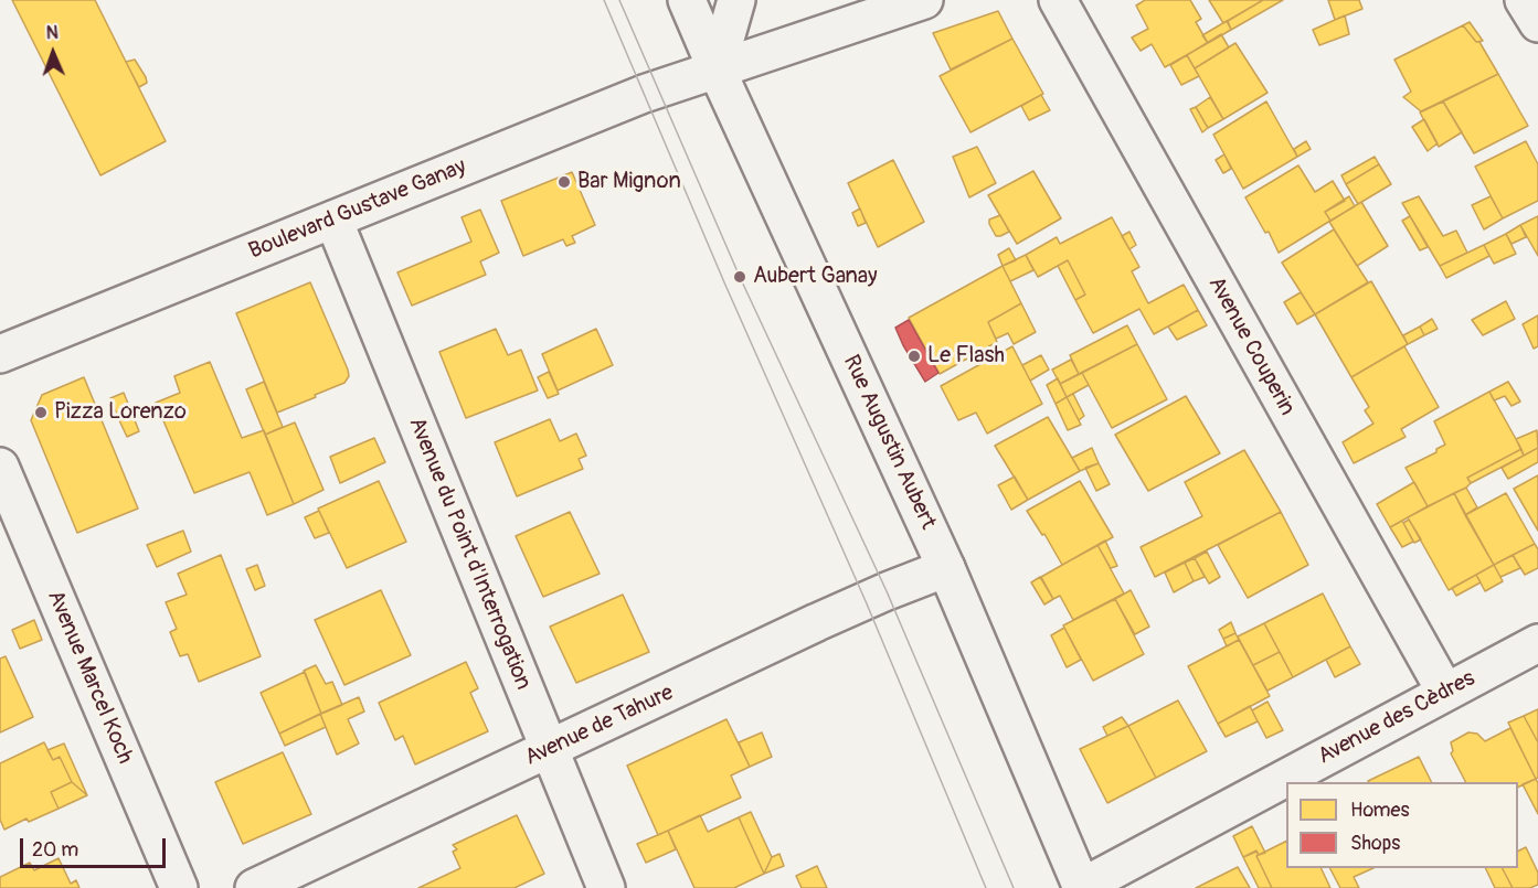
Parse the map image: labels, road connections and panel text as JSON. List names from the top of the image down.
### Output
{
  "streets": {
    "street": [
      "Boulevard Gustave Ganay",
      "Avenue Couperin",
      "Rue Augustin Aubert",
      "Avenue du Point d'Interrogation",
      "Avenue Marcel Koch",
      "Avenue des Cèdres",
      "Avenue de Tahure"
    ]
  },
  "crossings": [
    ["Boulevard Gustave Ganay", "Rue Augustin Aubert"],
    ["Boulevard Gustave Ganay", "Avenue du Point d'Interrogation"],
    ["Avenue Couperin", "Avenue des Cèdres"],
    ["Rue Augustin Aubert", "Avenue des Cèdres"],
    ["Rue Augustin Aubert", "Avenue de Tahure"],
    ["Avenue du Point d'Interrogation", "Avenue de Tahure"]
  ],
  "places": [
    "Bar Mignon",
    "Aubert Ganay",
    "Le Flash",
    "Pizza Lorenzo"
  ],
  "legend": ["Homes", "Shops"],
  "scale_bar": "20 m",
  "north": "top"
}
